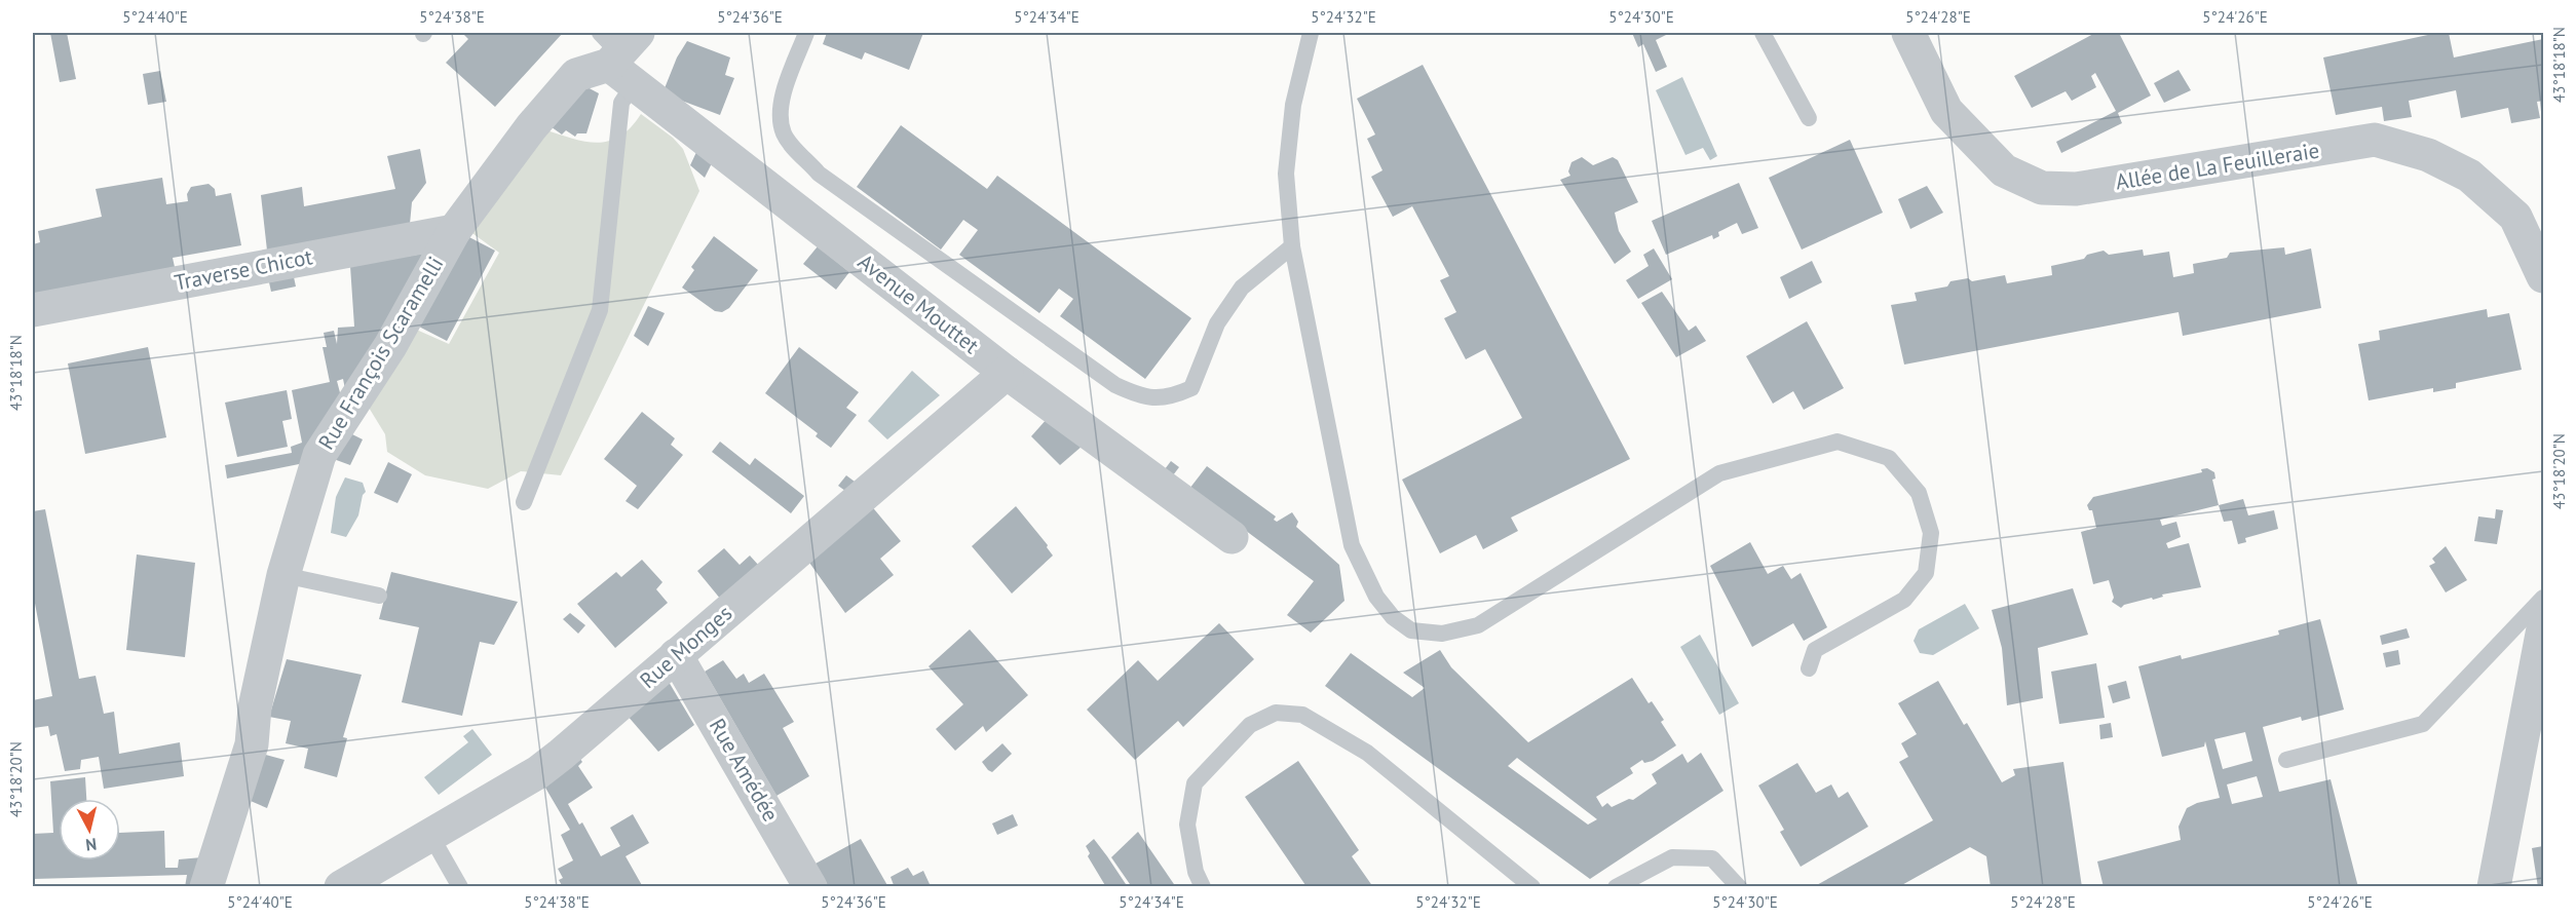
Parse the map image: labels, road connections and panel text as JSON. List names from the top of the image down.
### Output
{
  "streets": {
    "street": [
      "Allée de La Feuilleraie",
      "Traverse Chicot",
      "Avenue Mouttet",
      "Rue François Scaramelli",
      "Rue Monges",
      "Rue Amédée"
    ]
  },
  "crossings": [
    ["Traverse Chicot", "Rue François Scaramelli"],
    ["Avenue Mouttet", "Rue François Scaramelli"],
    ["Avenue Mouttet", "Rue Monges"],
    ["Rue Monges", "Rue Amédée"]
  ],
  "north": "bottom",
  "coordinates": [
    "5°24'40\"E",
    "5°24'38\"E",
    "5°24'36\"E",
    "5°24'34\"E",
    "5°24'32\"E",
    "5°24'30\"E",
    "5°24'28\"E",
    "5°24'26\"E",
    "43°18'18\"N",
    "43°18'20\"N"
  ]
}
